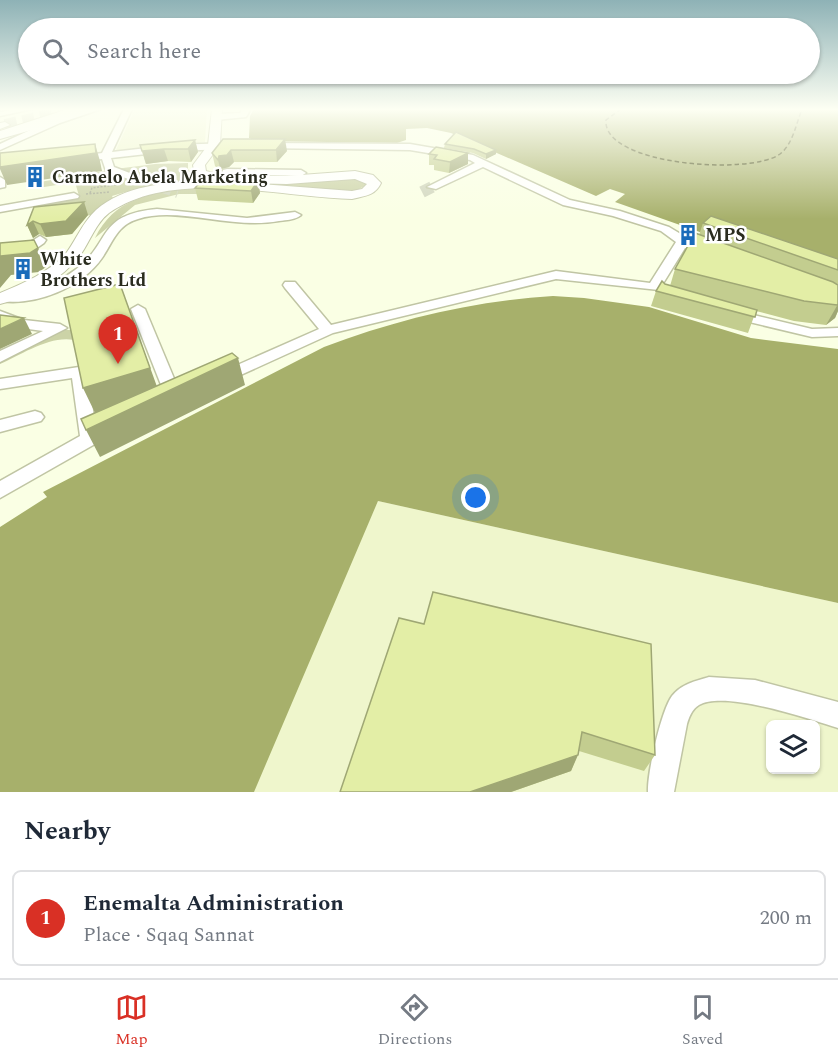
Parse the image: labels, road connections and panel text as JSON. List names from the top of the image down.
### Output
{
  "places": {
    "building": ["Carmelo Abela Marketing", "MPS", "White Brothers Ltd"]
  },
  "page": {
    "search": "Search here",
    "pins": "1",
    "heading": "Nearby",
    "list": [
      {
        "mark": "1",
        "name": "Enemalta Administration",
        "note": "Place · Sqaq Sannat",
        "value": "200 m"
      }
    ],
    "nav": ["Map", "Directions", "Saved"]
  }
}
